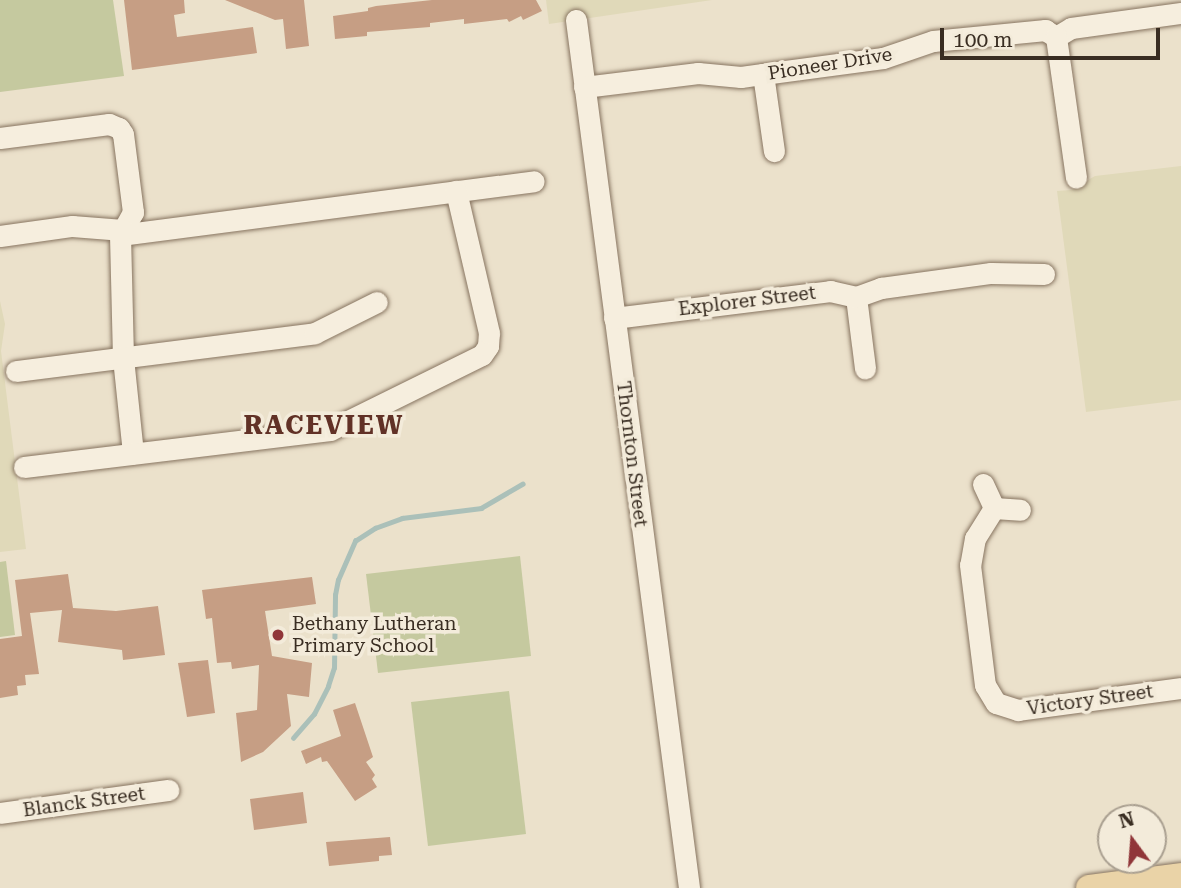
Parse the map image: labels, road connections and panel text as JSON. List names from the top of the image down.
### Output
{
  "streets": {
    "street": [
      "Pioneer Drive",
      "Explorer Street",
      "Thornton Street",
      "Victory Street",
      "Blanck Street"
    ]
  },
  "crossings": [
    ["Pioneer Drive", "Thornton Street"],
    ["Explorer Street", "Thornton Street"]
  ],
  "districts": ["RACEVIEW"],
  "places": ["Bethany Lutheran Primary School"],
  "scale_bar": "100 m",
  "north": "top"
}
